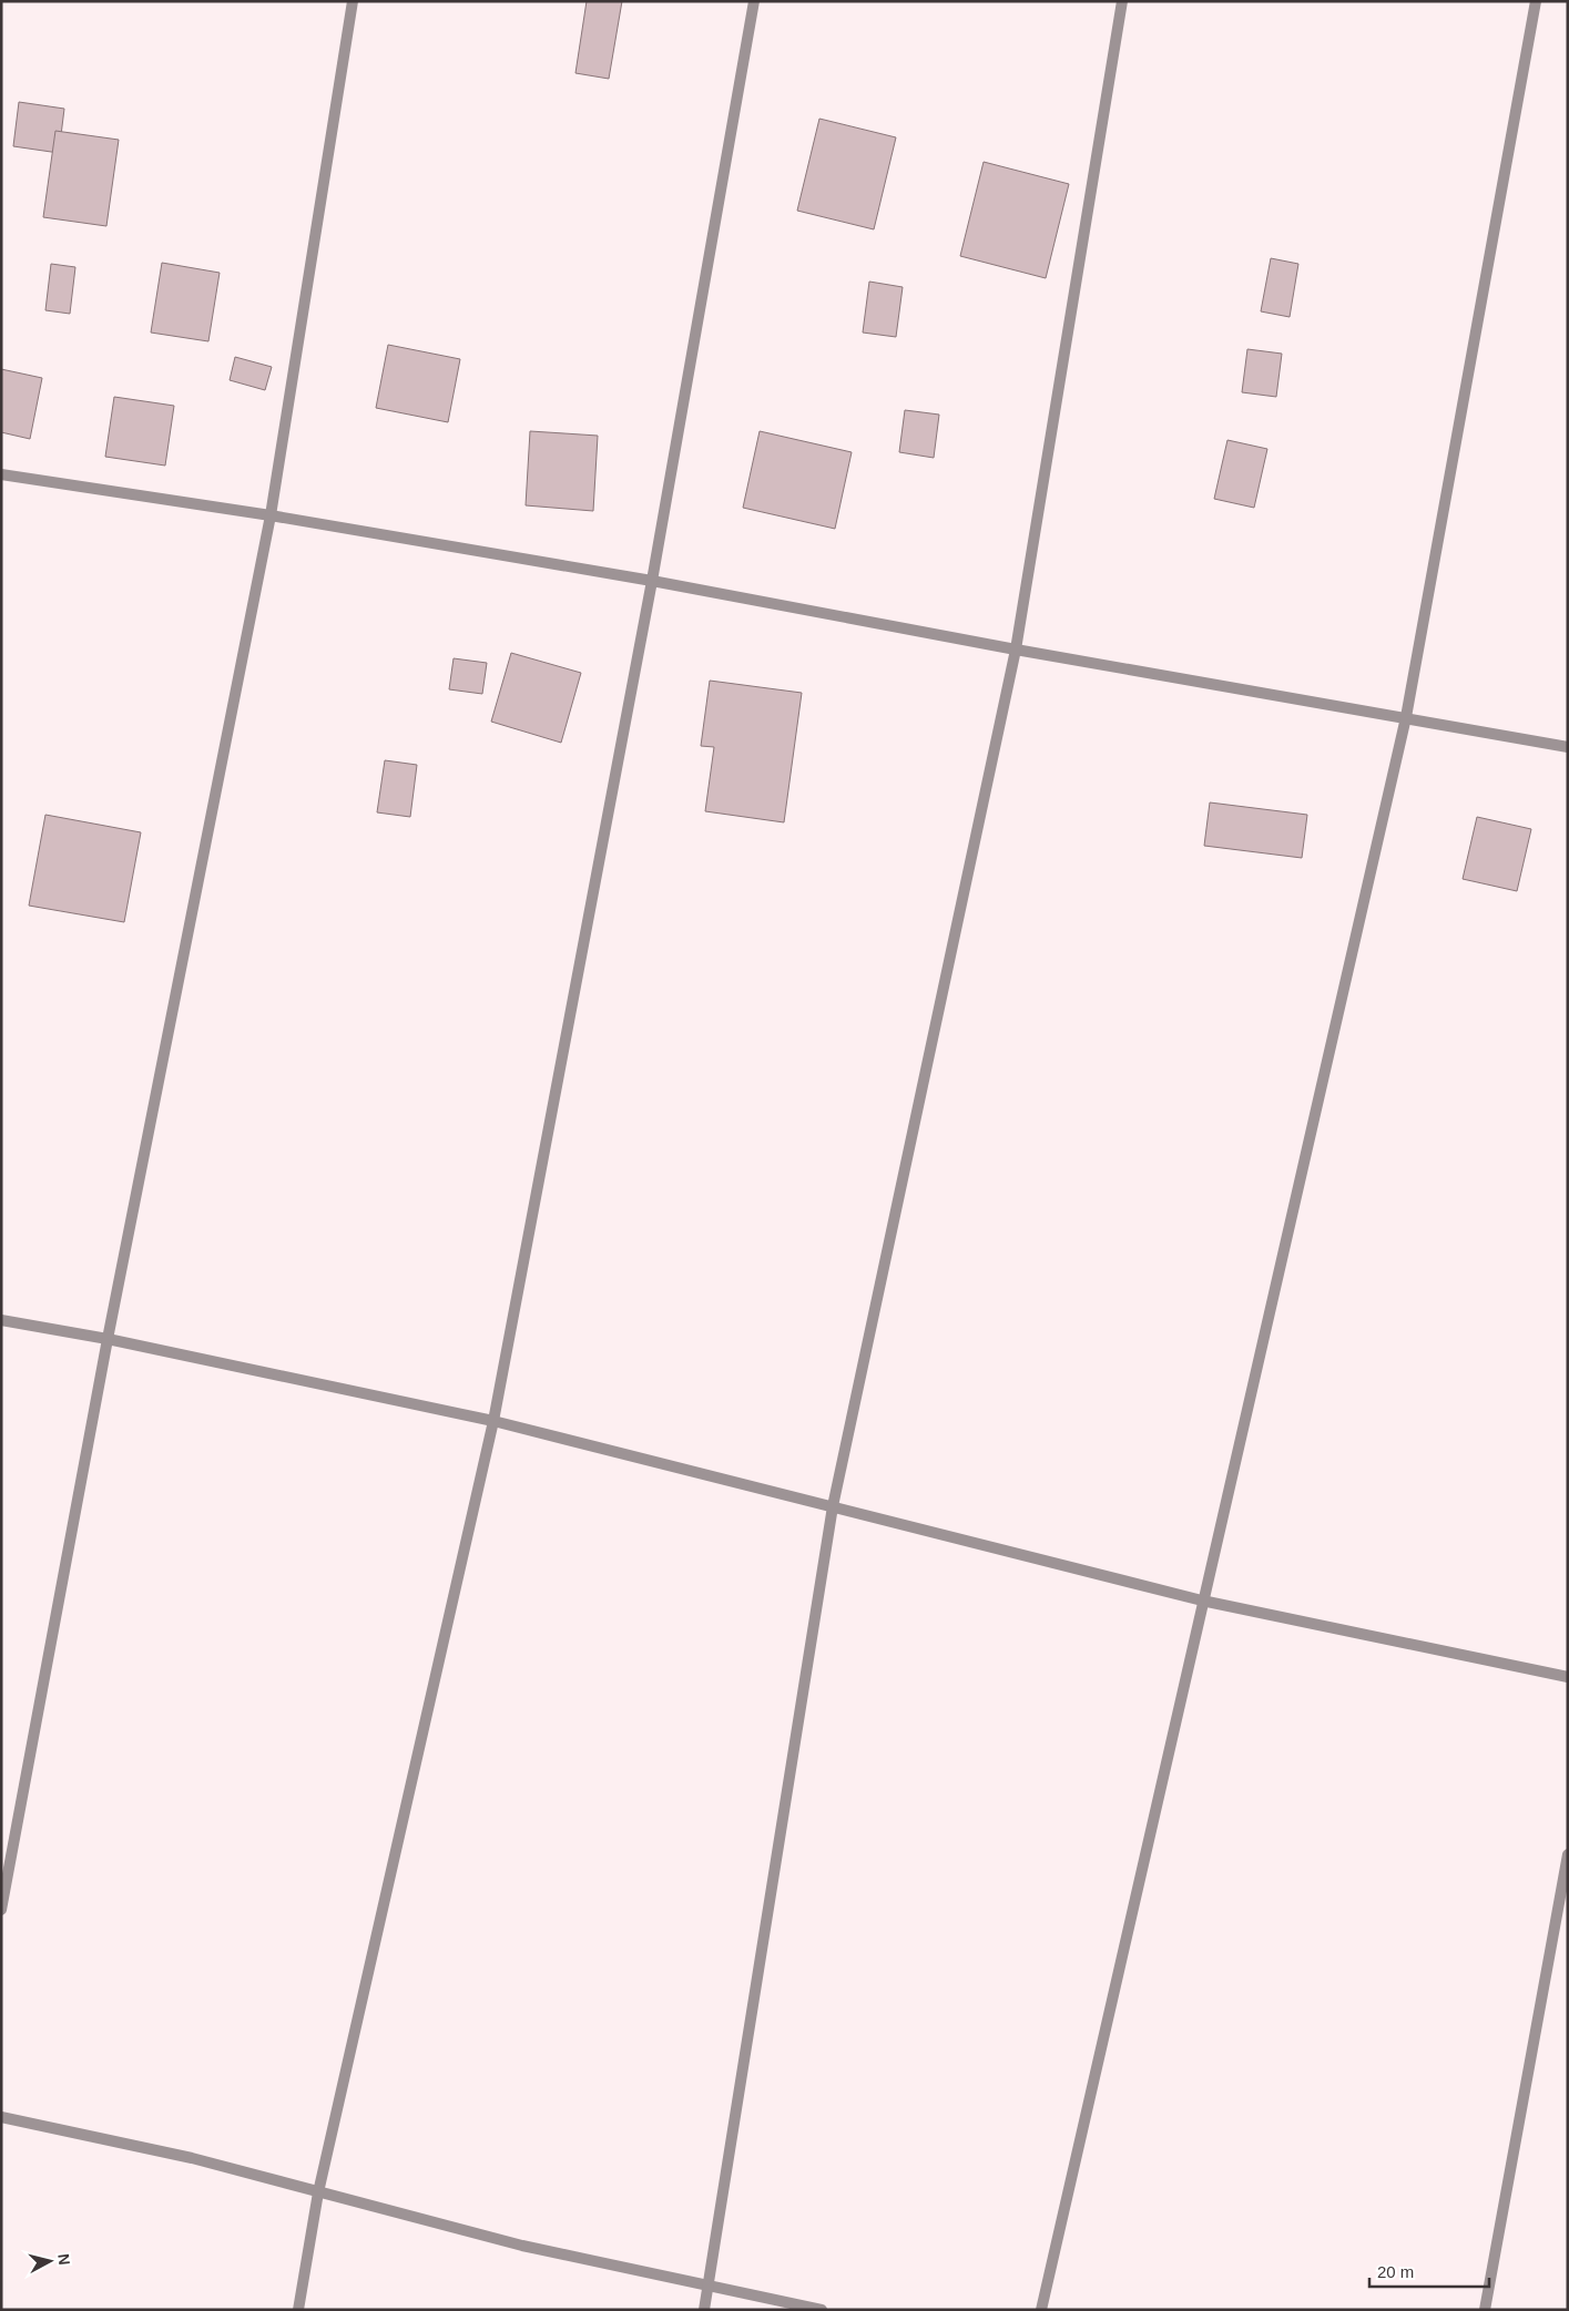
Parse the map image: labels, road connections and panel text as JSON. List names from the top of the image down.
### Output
{
  "scale_bar": "20 m",
  "north": "right"
}
